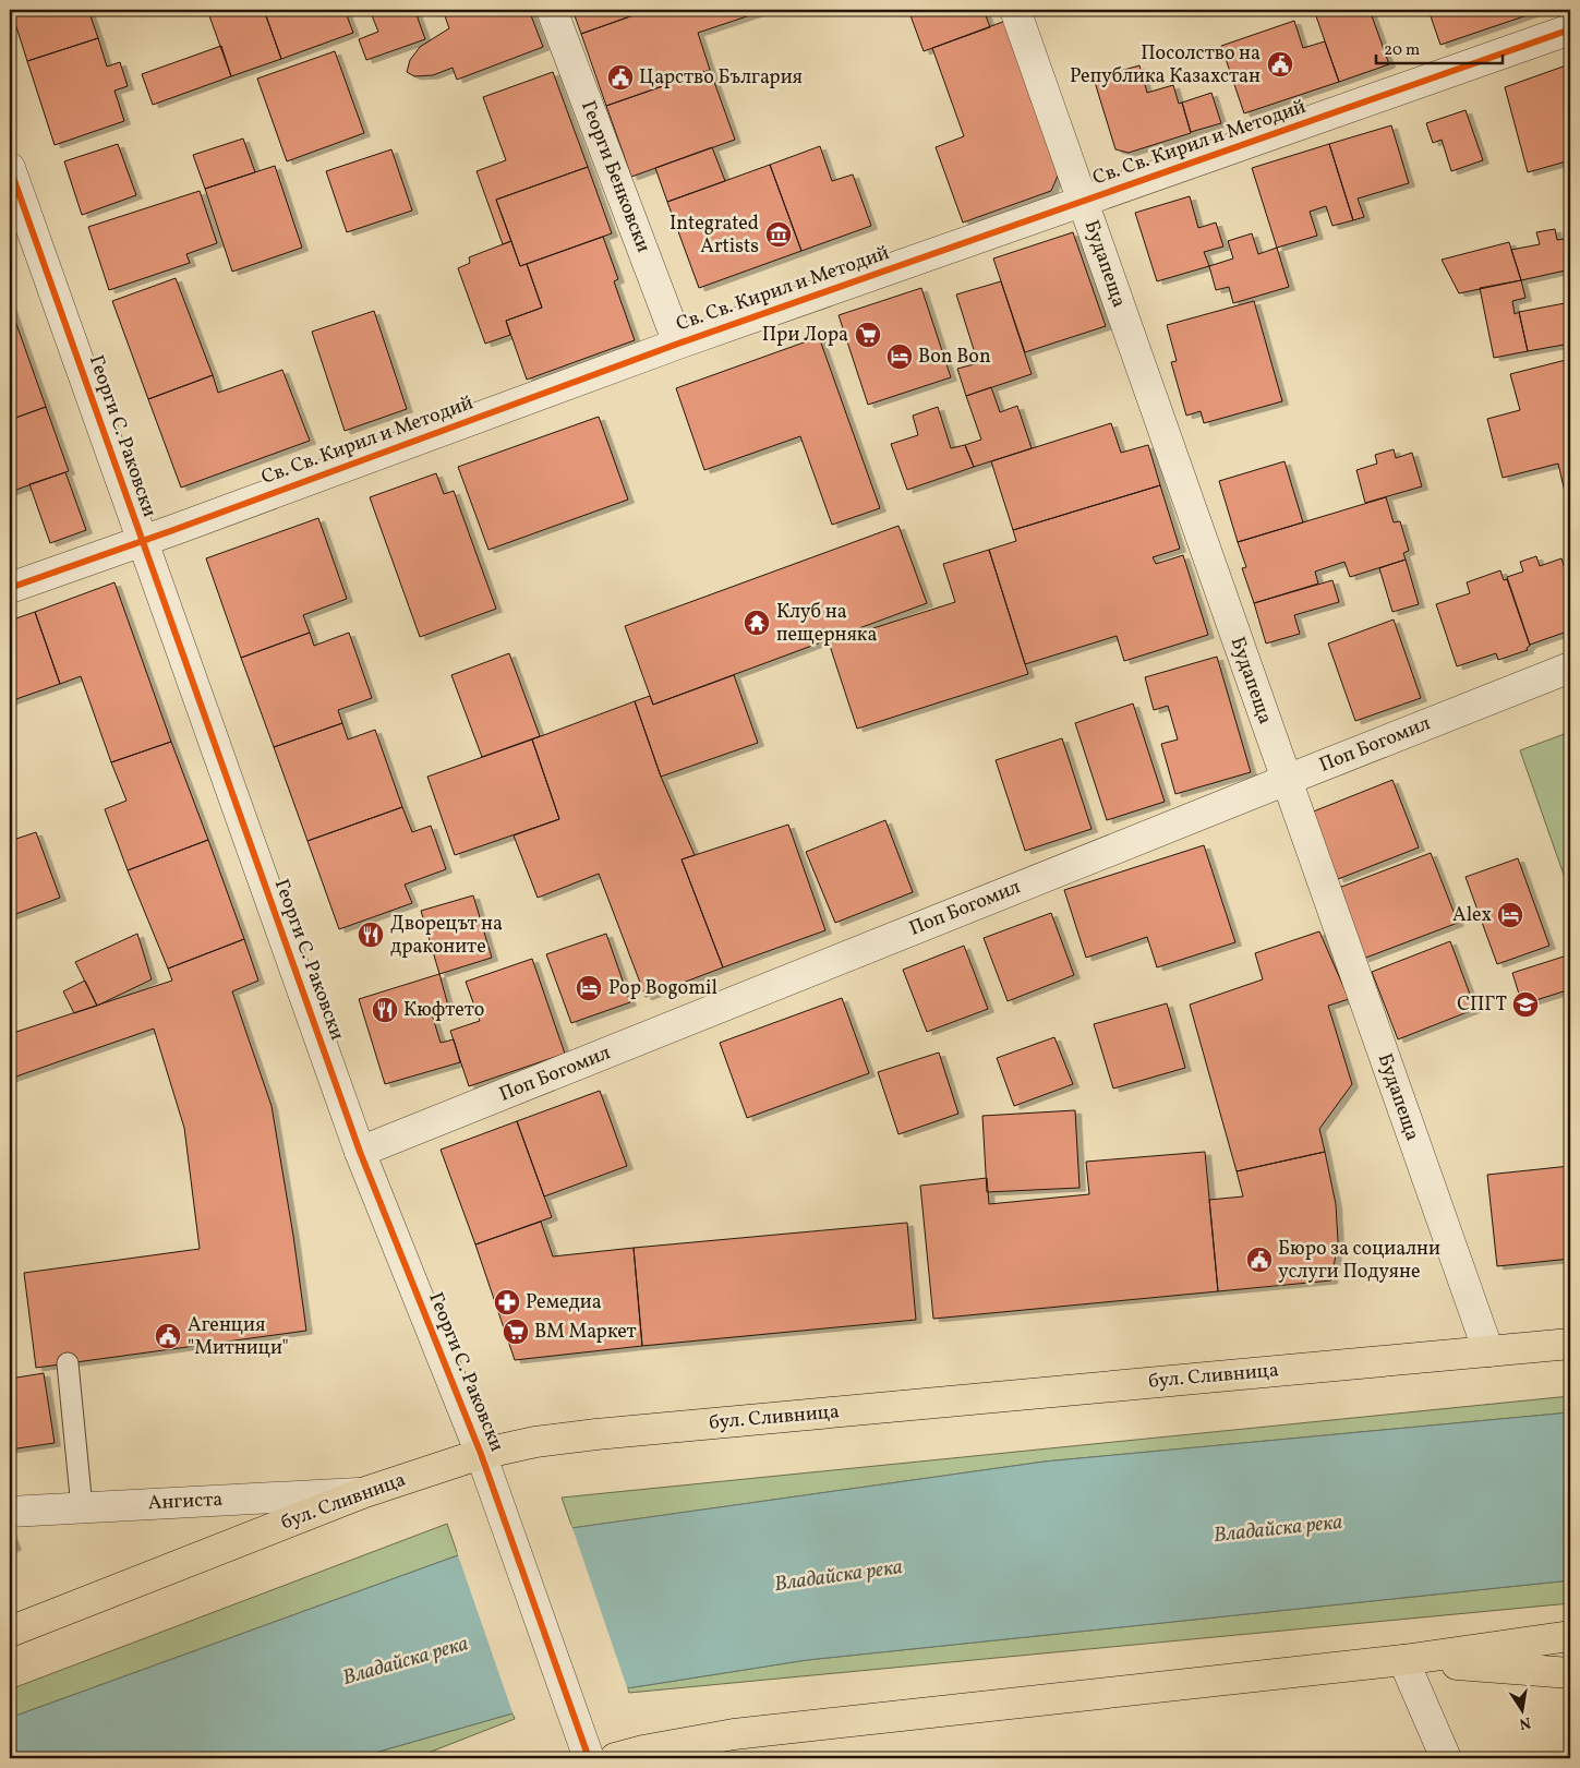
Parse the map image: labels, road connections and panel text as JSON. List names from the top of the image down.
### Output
{
  "streets": {
    "main road": ["бул. Сливница"],
    "street": [
      "Св. Св. Кирил и Методий",
      "Георги Бенковски",
      "Будапеща",
      "Георги С. Раковски",
      "Поп Богомил",
      "Ангиста"
    ]
  },
  "crossings": [
    ["Св. Св. Кирил и Методий", "Георги Бенковски"],
    ["Св. Св. Кирил и Методий", "Будапеща"],
    ["Св. Св. Кирил и Методий", "Георги С. Раковски"],
    ["Будапеща", "Поп Богомил"],
    ["Будапеща", "бул. Сливница"],
    ["Георги С. Раковски", "Поп Богомил"],
    ["Георги С. Раковски", "бул. Сливница"],
    ["бул. Сливница", "Ангиста"]
  ],
  "water": ["Владайска река"],
  "places": {
    "public building": [
      "Посолство на Република Казахстан",
      "Царство България",
      "Бюро за социални услуги Подуяне",
      "Агенция \"Митници\""
    ],
    "museum": ["Integrated Artists"],
    "supermarket": ["При Лора", "ВМ Маркет"],
    "hotel": ["Bon Bon", "Alex", "Pop Bogomil"],
    "temple": ["Клуб на пещерняка"],
    "restaurant": ["Дворецът на драконите", "Кюфтето"],
    "school or university": ["СПГТ"],
    "pharmacy": ["Ремедиа"]
  },
  "scale_bar": "20 m",
  "north": "bottom"
}
